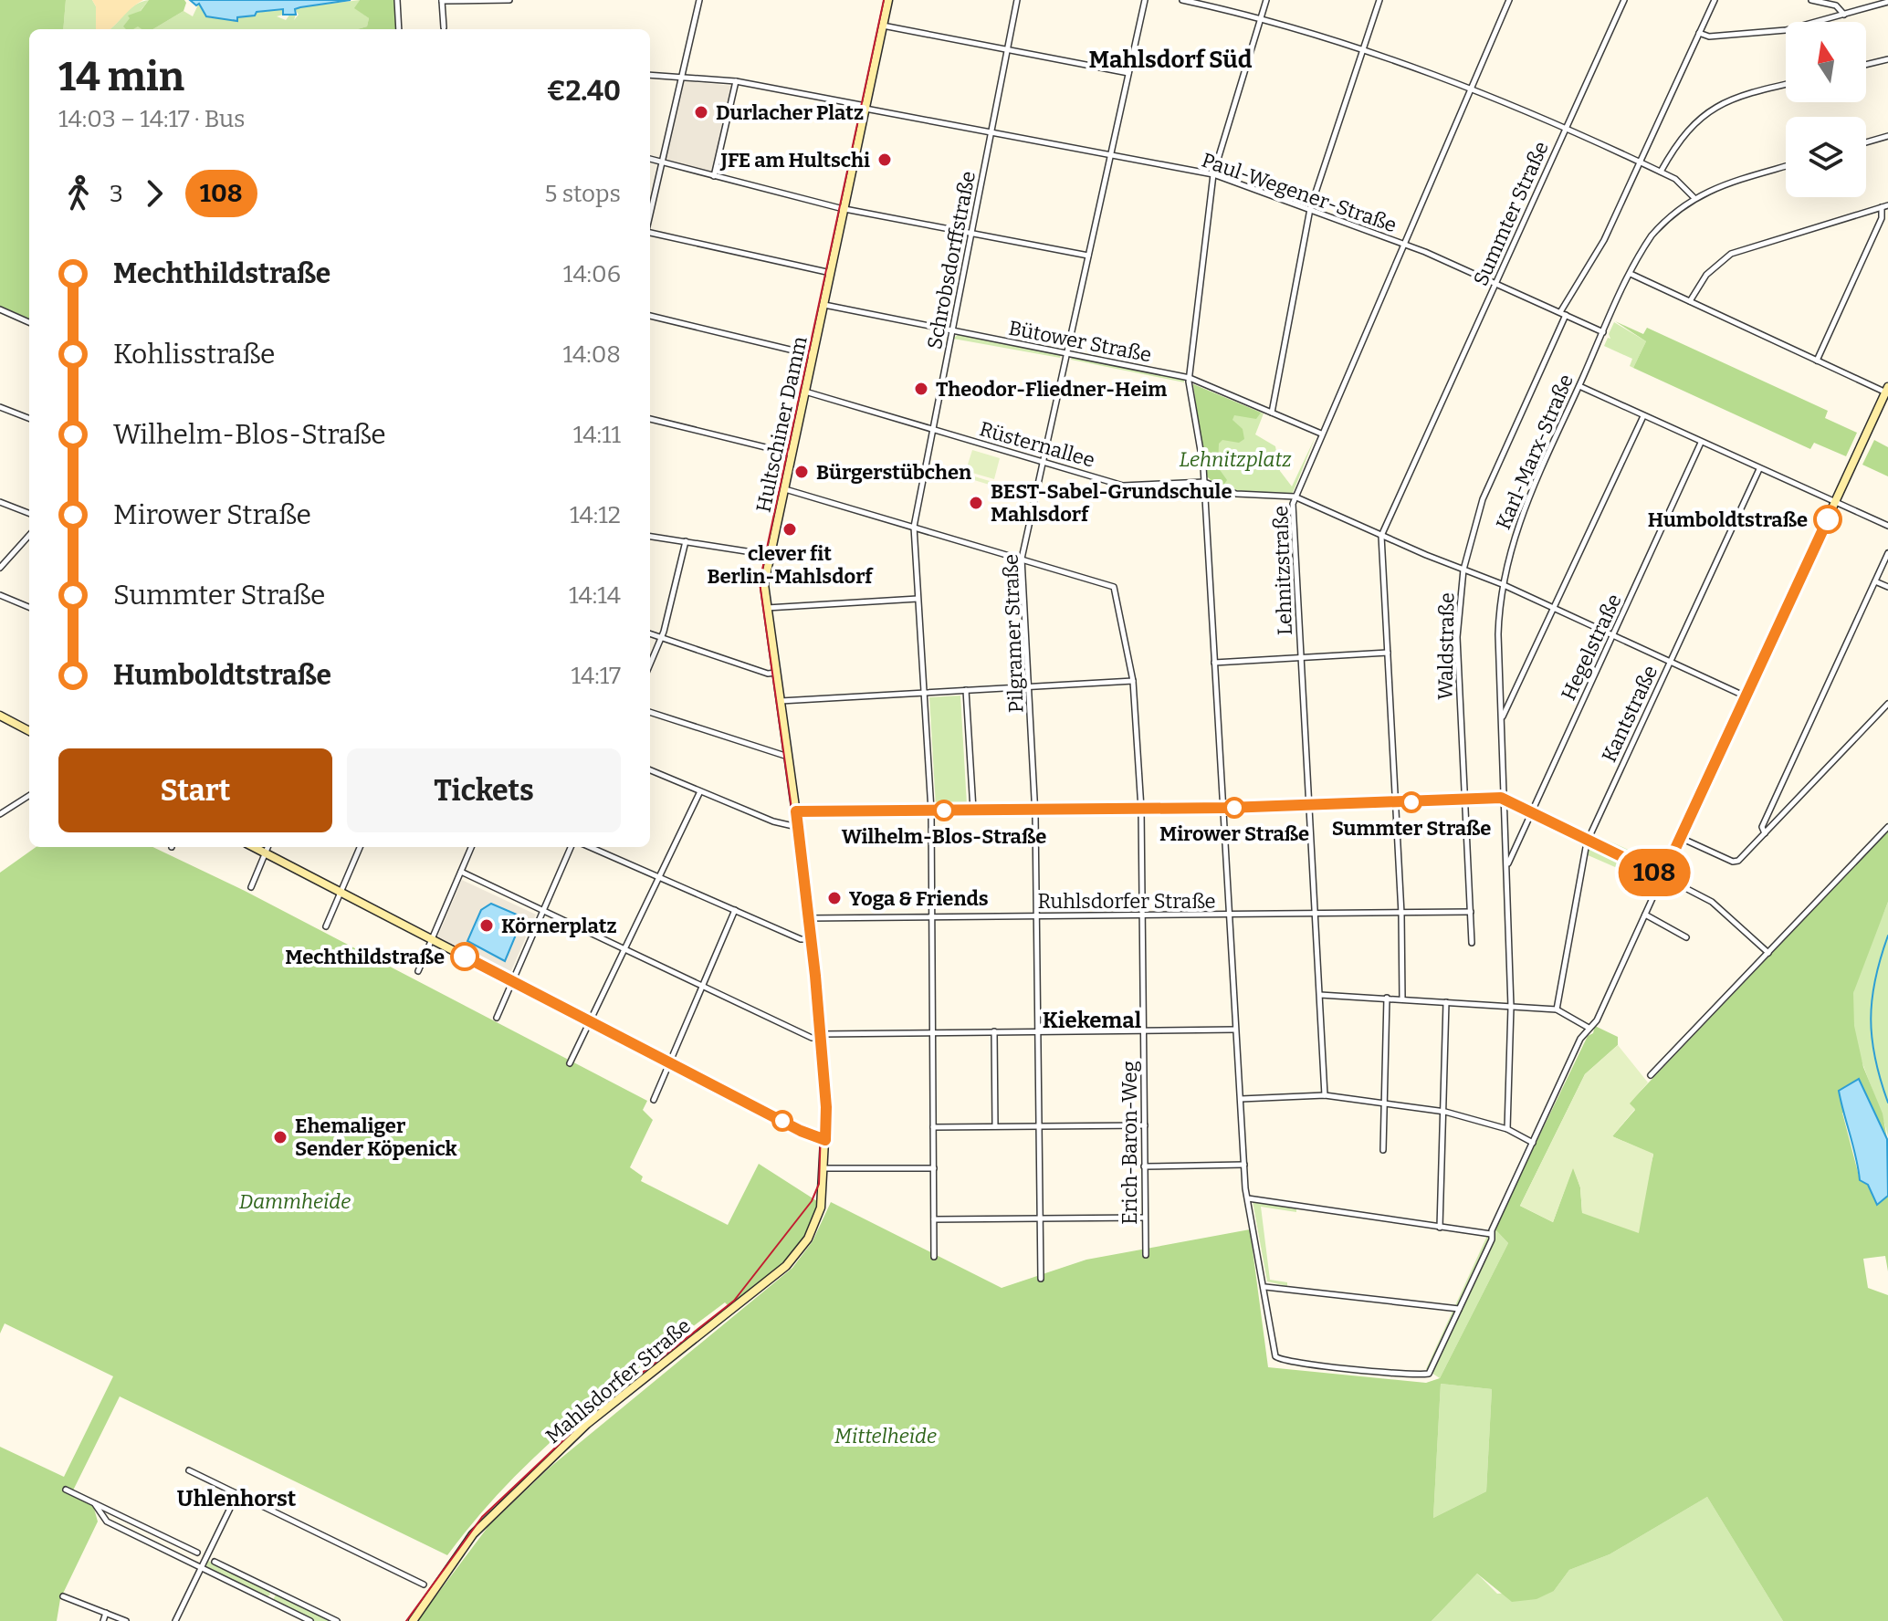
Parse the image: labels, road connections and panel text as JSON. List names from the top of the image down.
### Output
{
  "streets": {
    "street": [
      "Paul-Wegener-Straße",
      "Summter Straße",
      "Schrobsdorffstraße",
      "Bütower Straße",
      "Hultschiner Damm",
      "Rüsternallee",
      "Karl-Marx-Straße",
      "Lehnitzstraße",
      "Pilgramer Straße",
      "Waldstraße",
      "Hegelstraße",
      "Kantstraße",
      "Ruhlsdorfer Straße",
      "Erich-Baron-Weg",
      "Mahlsdorfer Straße"
    ]
  },
  "crossings": [
    ["Paul-Wegener-Straße", "Summter Straße"],
    ["Paul-Wegener-Straße", "Schrobsdorffstraße"],
    ["Paul-Wegener-Straße", "Hultschiner Damm"],
    ["Paul-Wegener-Straße", "Karl-Marx-Straße"],
    ["Paul-Wegener-Straße", "Lehnitzstraße"],
    ["Paul-Wegener-Straße", "Pilgramer Straße"],
    ["Paul-Wegener-Straße", "Waldstraße"],
    ["Summter Straße", "Rüsternallee"],
    ["Summter Straße", "Ruhlsdorfer Straße"],
    ["Schrobsdorffstraße", "Bütower Straße"],
    ["Schrobsdorffstraße", "Rüsternallee"],
    ["Schrobsdorffstraße", "Erich-Baron-Weg"],
    ["Bütower Straße", "Hultschiner Damm"],
    ["Bütower Straße", "Lehnitzstraße"],
    ["Bütower Straße", "Pilgramer Straße"],
    ["Hultschiner Damm", "Rüsternallee"],
    ["Hultschiner Damm", "Ruhlsdorfer Straße"],
    ["Hultschiner Damm", "Erich-Baron-Weg"],
    ["Hultschiner Damm", "Mahlsdorfer Straße"],
    ["Rüsternallee", "Karl-Marx-Straße"],
    ["Rüsternallee", "Lehnitzstraße"],
    ["Rüsternallee", "Pilgramer Straße"],
    ["Rüsternallee", "Waldstraße"],
    ["Rüsternallee", "Hegelstraße"],
    ["Rüsternallee", "Kantstraße"],
    ["Karl-Marx-Straße", "Hegelstraße"],
    ["Lehnitzstraße", "Ruhlsdorfer Straße"],
    ["Pilgramer Straße", "Ruhlsdorfer Straße"],
    ["Pilgramer Straße", "Erich-Baron-Weg"],
    ["Waldstraße", "Ruhlsdorfer Straße"],
    ["Ruhlsdorfer Straße", "Erich-Baron-Weg"]
  ],
  "districts": ["Mahlsdorf Süd", "Kiekemal", "Uhlenhorst"],
  "parks": ["Lehnitzplatz", "Dammheide", "Mittelheide"],
  "places": [
    "Durlacher Platz",
    "JFE am Hultschi",
    "Theodor-Fliedner-Heim",
    "Bürgerstübchen",
    "BEST-Sabel-Grundschule Mahlsdorf",
    "Humboldtstraße",
    "clever fit Berlin-Mahlsdorf",
    "Summter Straße",
    "Mirower Straße",
    "Wilhelm-Blos-Straße",
    "Yoga & Friends",
    "Körnerplatz",
    "Mechthildstraße",
    "Ehemaliger Sender Köpenick"
  ],
  "lines": ["bus line 108"],
  "north": "top",
  "page": {
    "on_map": "108",
    "heading": ["14 min", "14:03 – 14:17 · Bus", "€2.40"],
    "legs": ["3", "108", "5 stops"],
    "list": [
      {
        "name": "Mechthildstraße",
        "value": "14:06"
      },
      {
        "name": "Kohlisstraße",
        "value": "14:08"
      },
      {
        "name": "Wilhelm-Blos-Straße",
        "value": "14:11"
      },
      {
        "name": "Mirower Straße",
        "value": "14:12"
      },
      {
        "name": "Summter Straße",
        "value": "14:14"
      },
      {
        "name": "Humboldtstraße",
        "value": "14:17"
      }
    ],
    "buttons": ["Start", "Tickets"]
  }
}
